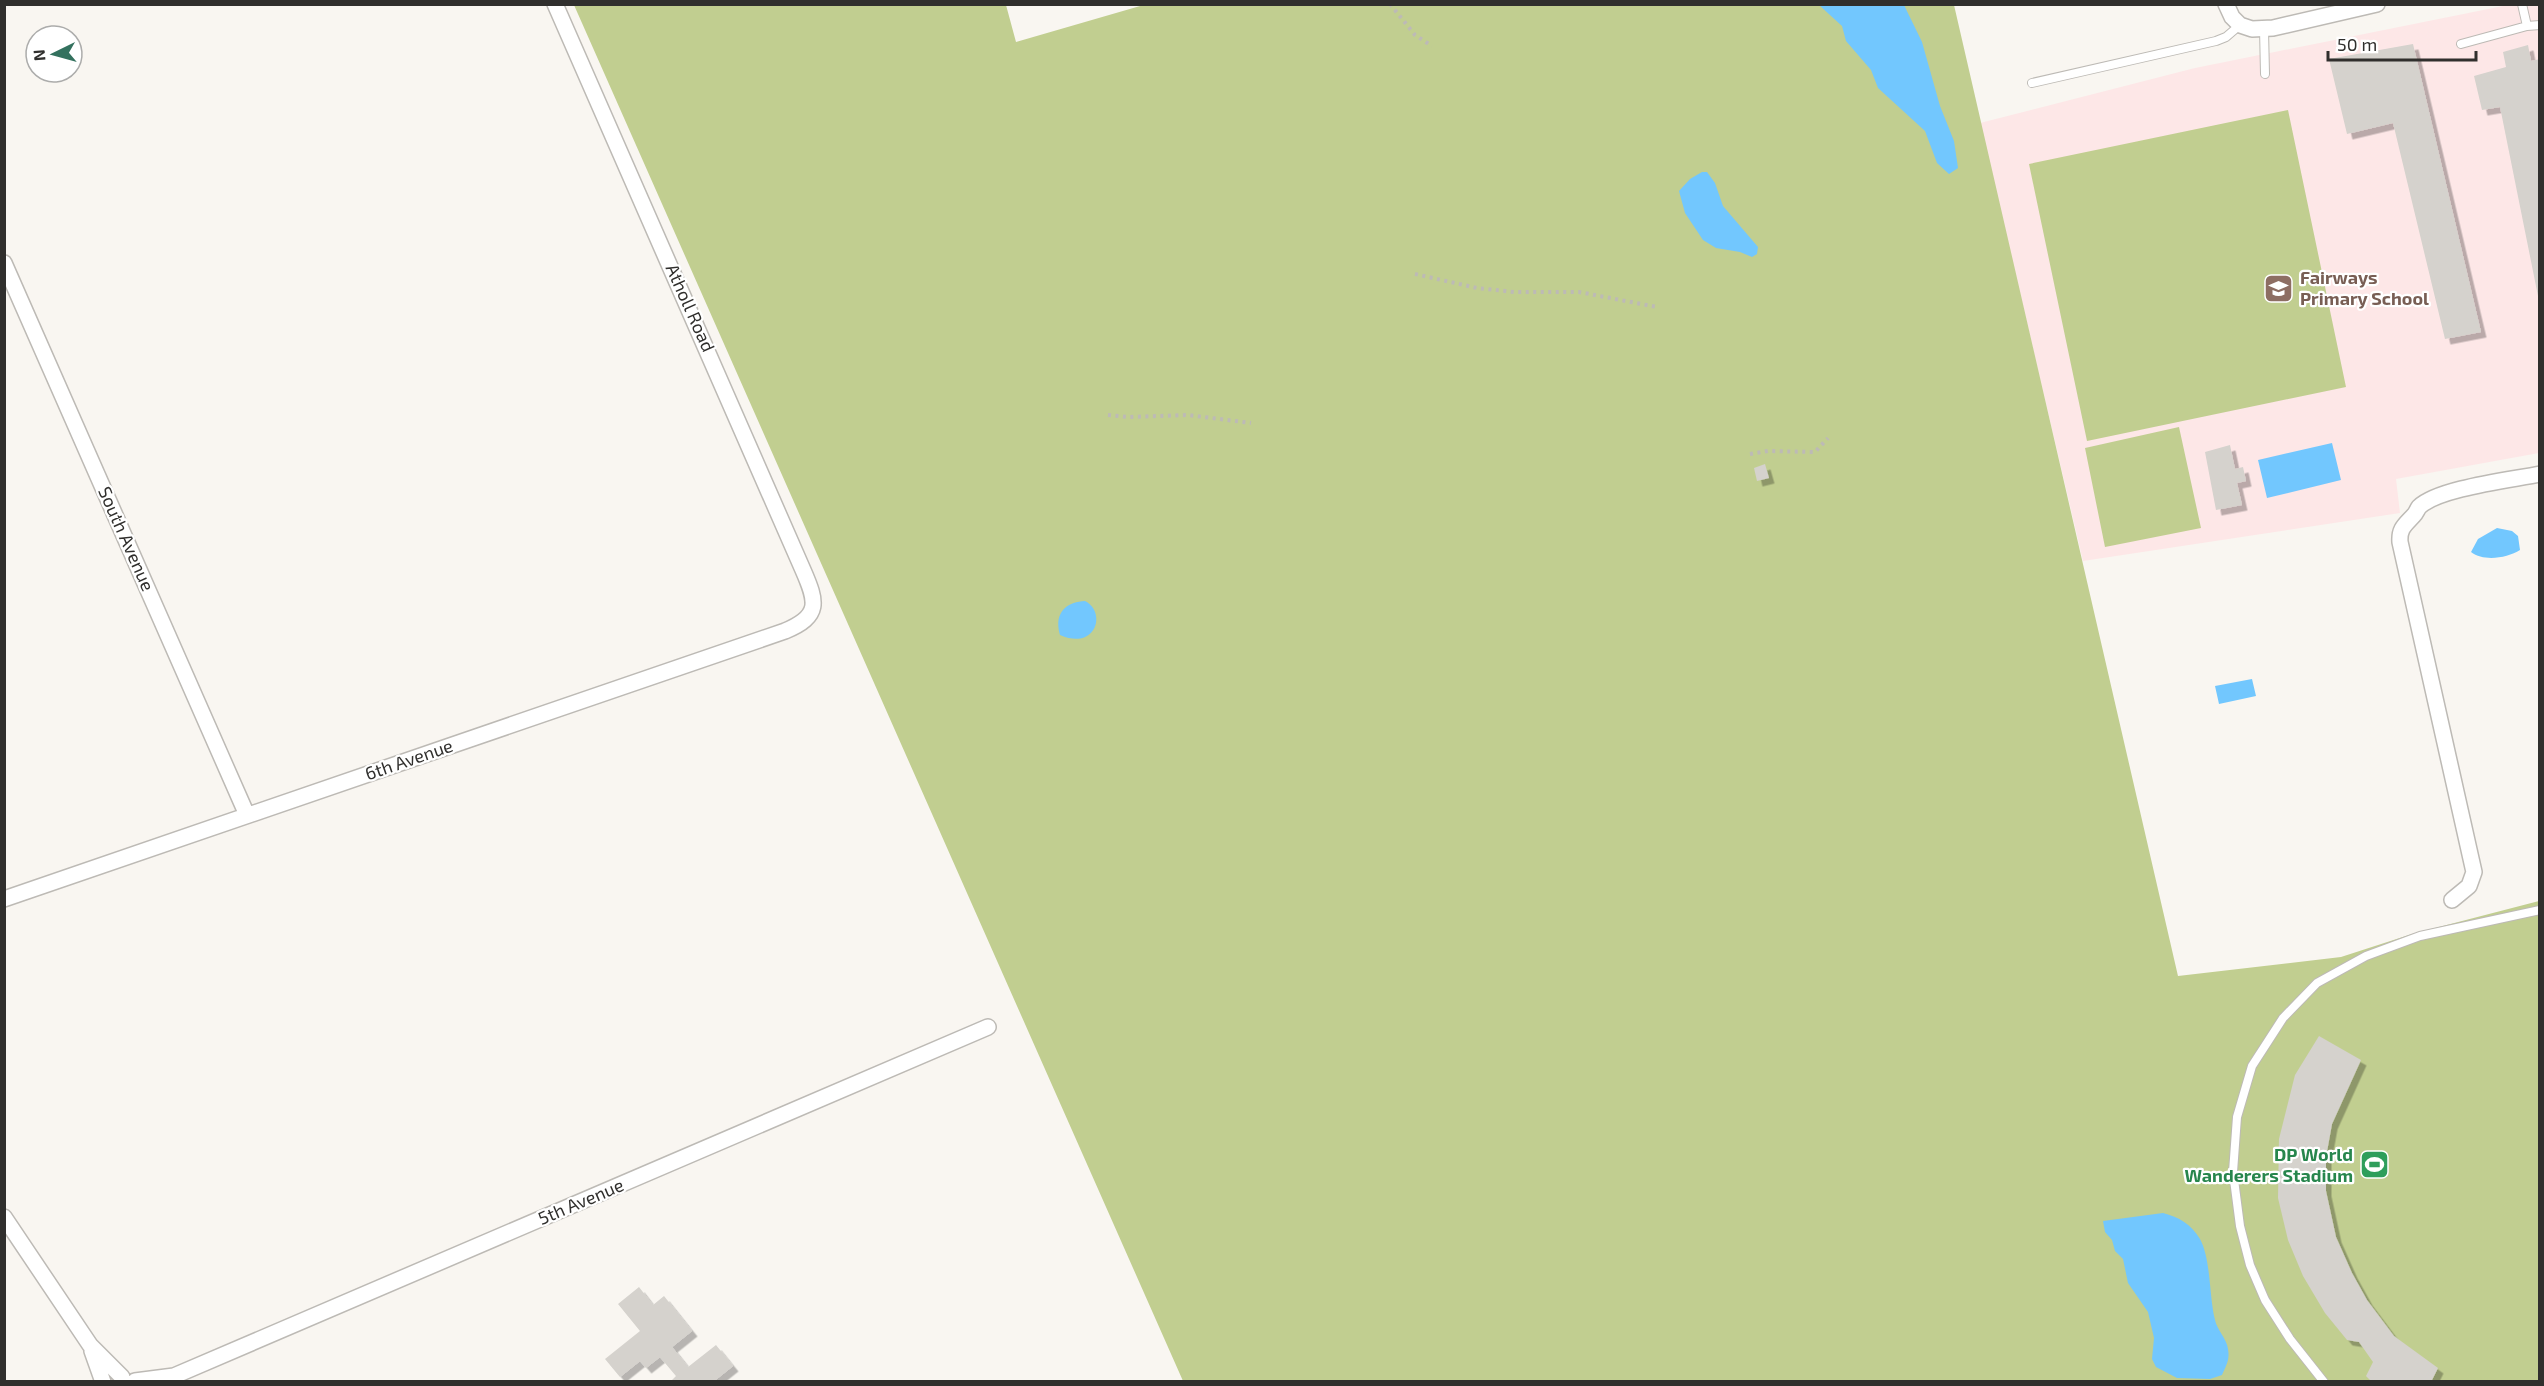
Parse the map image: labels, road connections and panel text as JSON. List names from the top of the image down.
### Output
{
  "streets": {
    "street": [
      "Atholl Road",
      "South Avenue",
      "6th Avenue",
      "5th Avenue"
    ]
  },
  "crossings": [
    ["Atholl Road", "6th Avenue"],
    ["South Avenue", "6th Avenue"]
  ],
  "places": {
    "school or university": ["Fairways Primary School"],
    "sports": ["DP World Wanderers Stadium"]
  },
  "scale_bar": "50 m",
  "north": "left"
}
